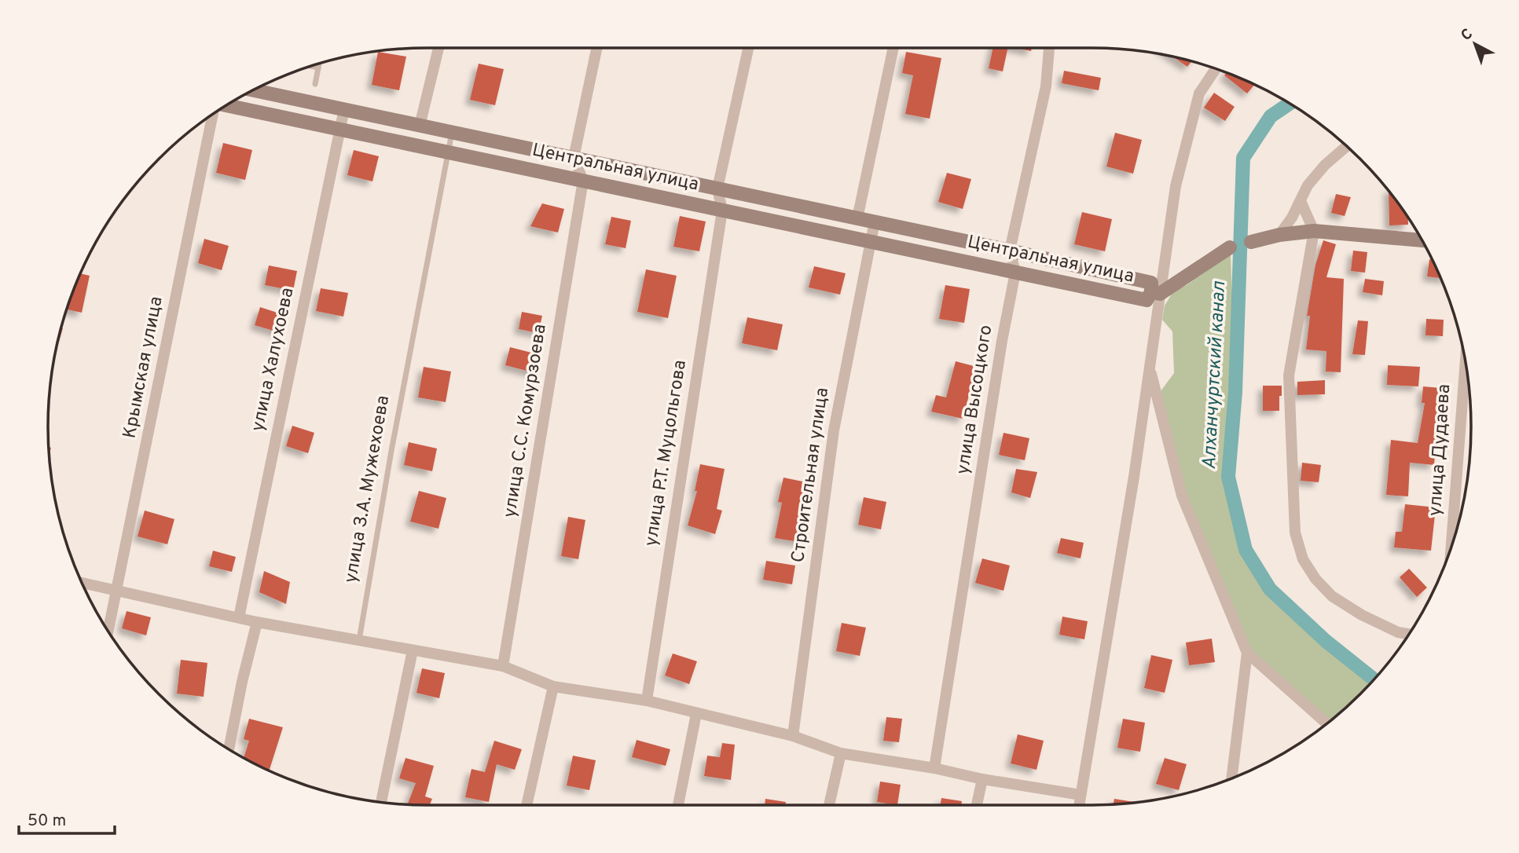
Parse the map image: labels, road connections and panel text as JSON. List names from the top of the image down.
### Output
{
  "streets": {
    "street": [
      "Центральная улица",
      "улица Халухоева",
      "Крымская улица",
      "улица Высоцкого",
      "улица С.С. Комурзоева",
      "улица Дудаева",
      "улица Р.Т. Муцольгова",
      "Строительная улица"
    ],
    "lane": ["улица З.А. Мужехоева"]
  },
  "crossings": [
    ["Центральная улица", "улица Халухоева"],
    ["Центральная улица", "улица Высоцкого"],
    ["Центральная улица", "улица С.С. Комурзоева"],
    ["Центральная улица", "улица Р.Т. Муцольгова"],
    ["Центральная улица", "Строительная улица"],
    ["Центральная улица", "улица З.А. Мужехоева"]
  ],
  "water": ["Алханчуртский канал"],
  "scale_bar": "50 m",
  "north": "top left"
}
